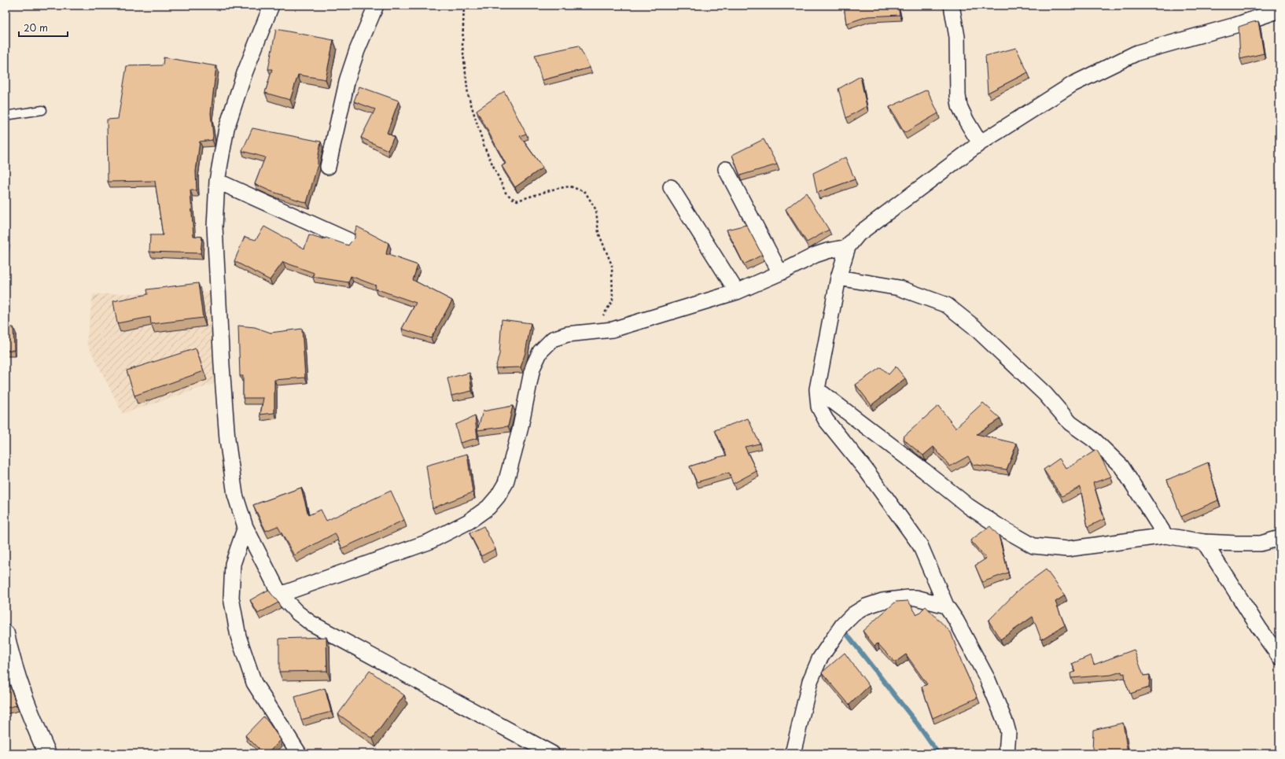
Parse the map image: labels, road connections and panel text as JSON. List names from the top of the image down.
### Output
{
  "scale_bar": "20 m"
}
